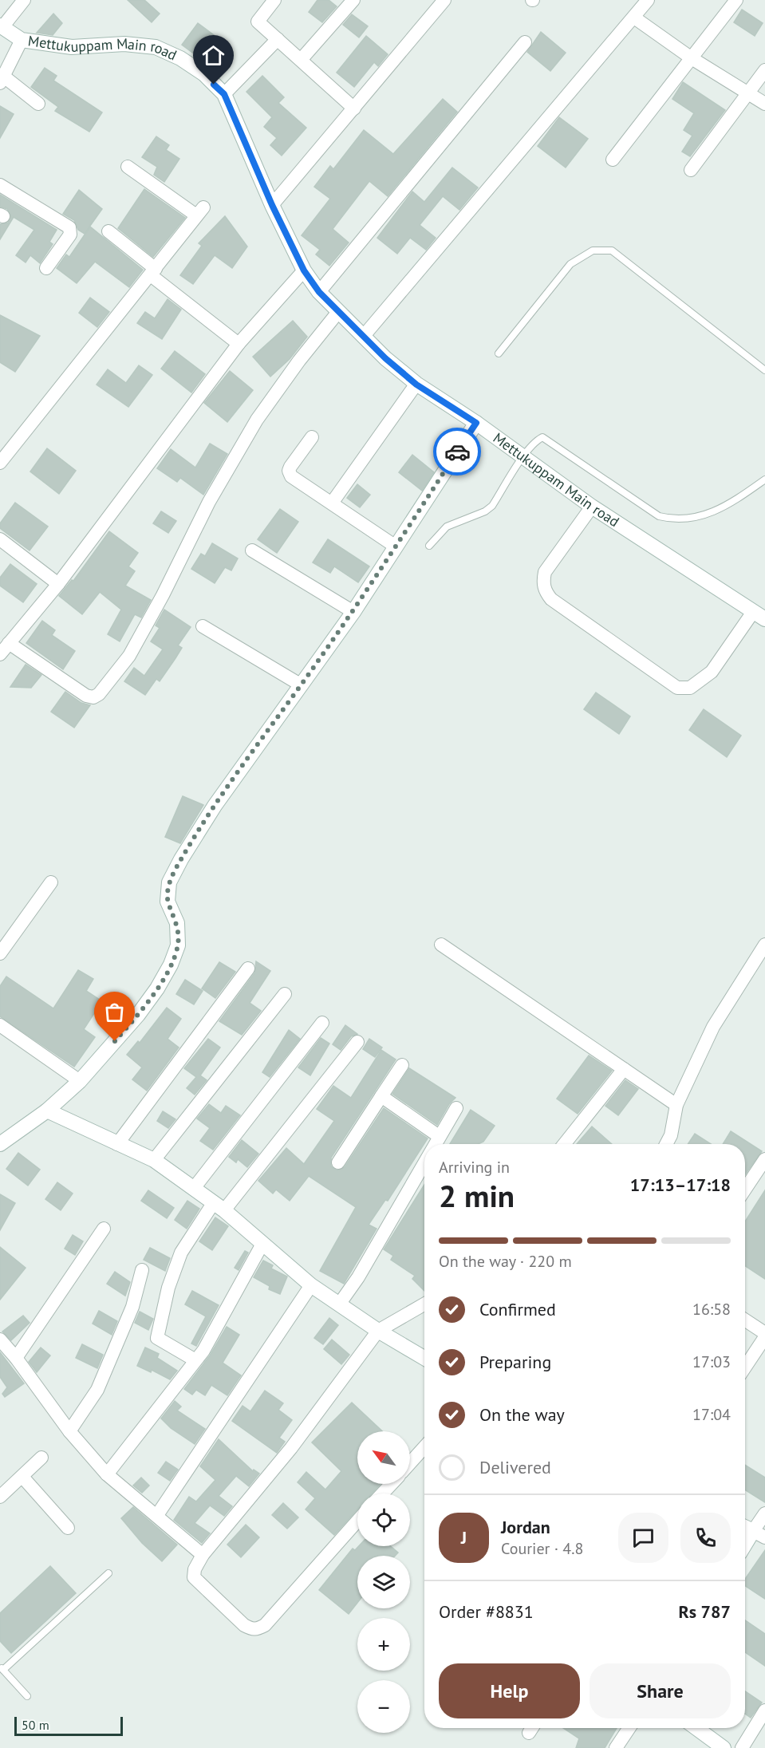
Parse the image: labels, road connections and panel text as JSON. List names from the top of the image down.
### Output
{
  "streets": {
    "street": ["Mettukuppam Main road"]
  },
  "scale_bar": "50 m",
  "north": "top left",
  "page": {
    "heading": ["2 min", "Arriving in", "17:13–17:18"],
    "panel": [
      "Jordan",
      "Courier · 4.8",
      "Order #8831",
      "Rs 787"
    ],
    "bar": "On the way · 220 m",
    "list": [
      ["Confirmed", "16:58"],
      ["Preparing", "17:03"],
      ["On the way", "17:04"],
      "Delivered"
    ],
    "map_buttons": ["+", "−"],
    "round": "J",
    "buttons": ["Help", "Share"],
    "scale": "50 m"
  }
}
